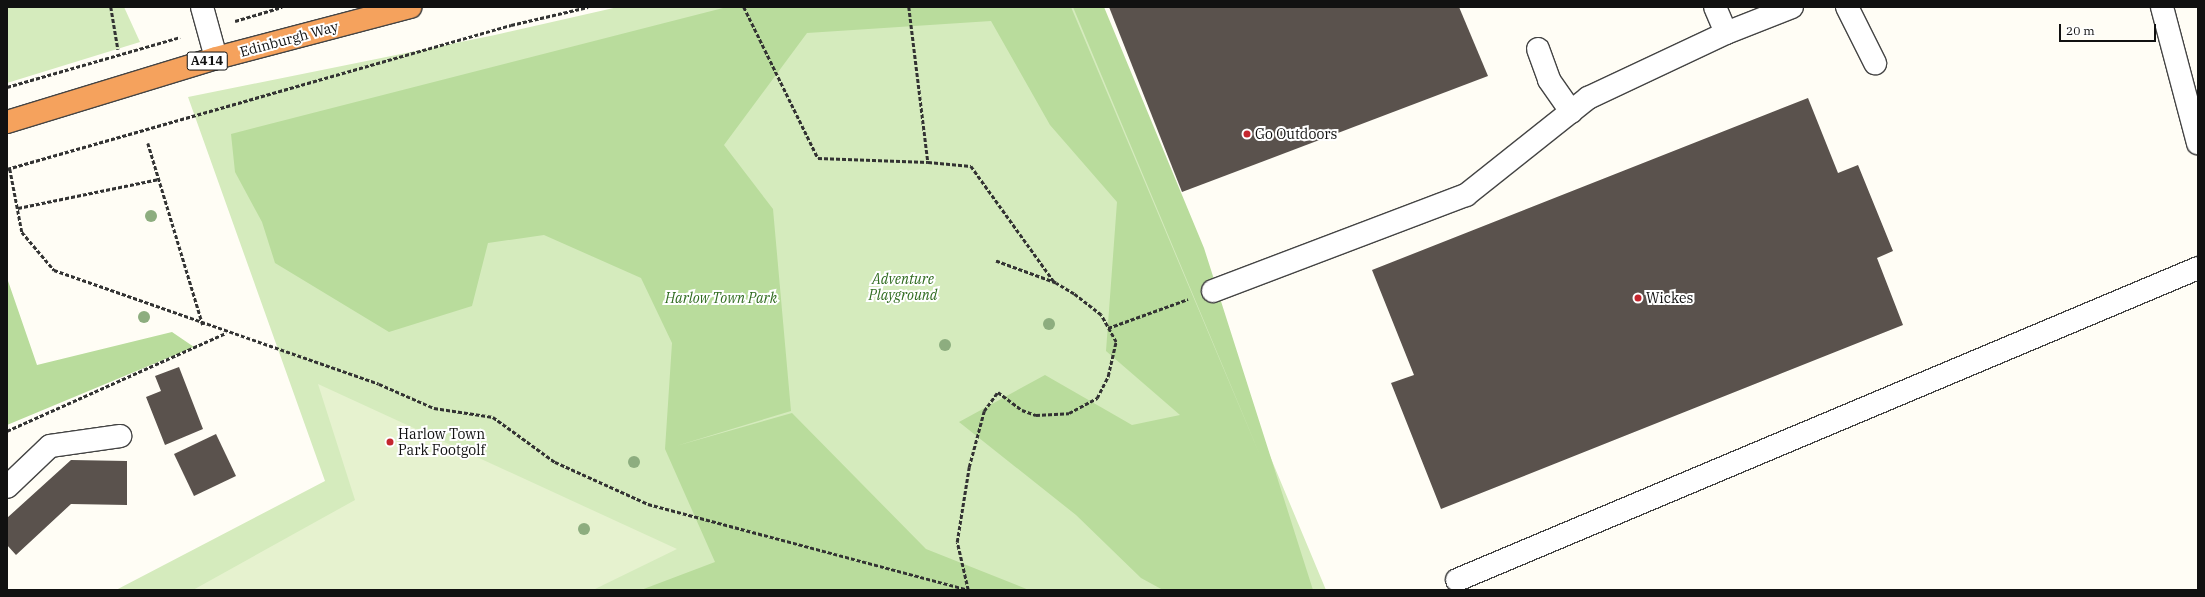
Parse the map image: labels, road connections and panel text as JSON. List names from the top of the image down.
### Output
{
  "streets": {
    "highway": ["Edinburgh Way", "A414"]
  },
  "parks": ["Adventure Playground", "Harlow Town Park"],
  "places": ["Go Outdoors", "Wickes", "Harlow Town Park Footgolf"],
  "scale_bar": "20 m"
}
